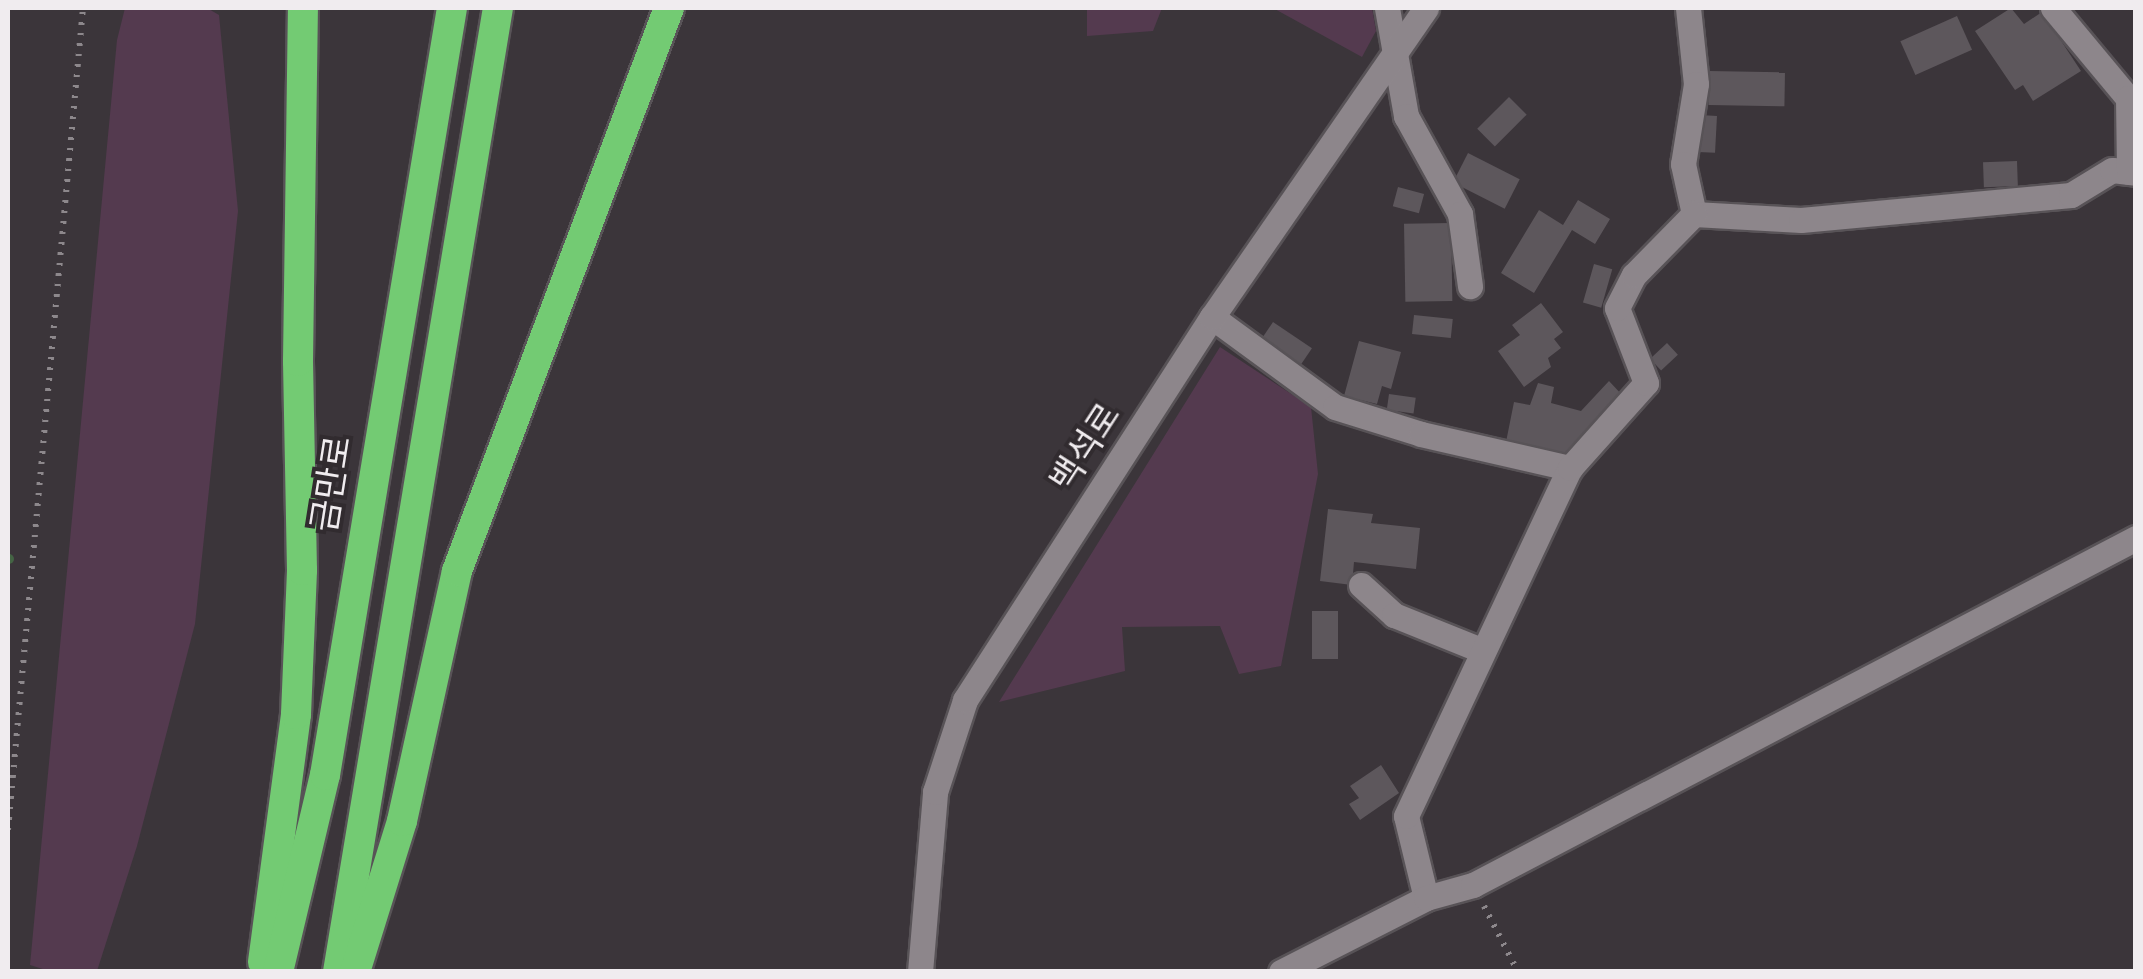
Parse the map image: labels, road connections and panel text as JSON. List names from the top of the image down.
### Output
{
  "streets": {
    "highway": ["금만로"],
    "street": ["백석로"]
  }
}
